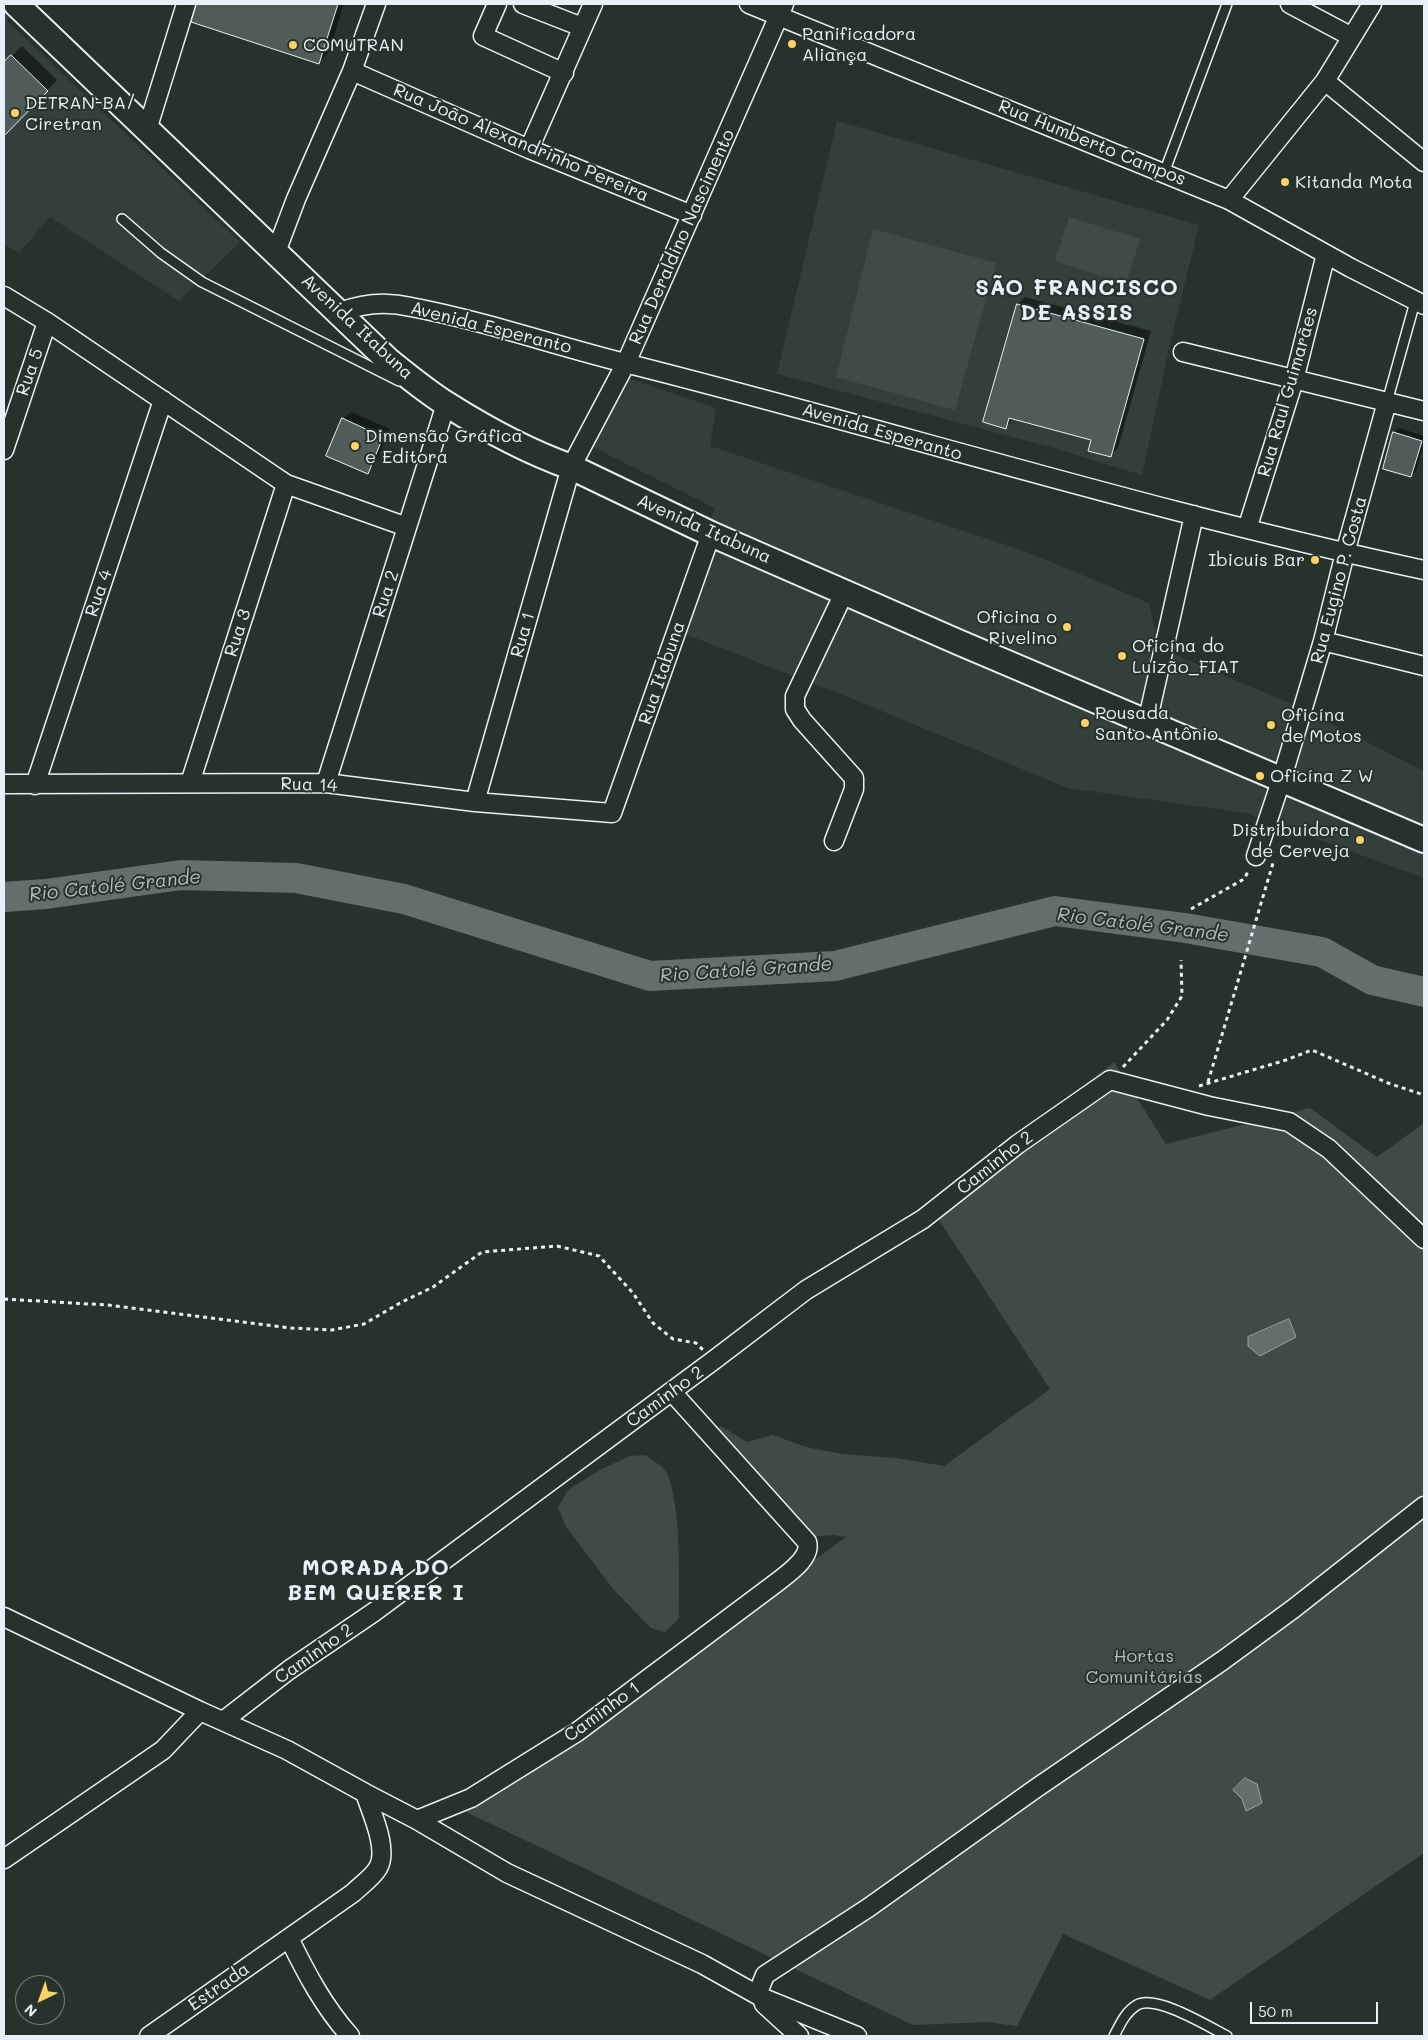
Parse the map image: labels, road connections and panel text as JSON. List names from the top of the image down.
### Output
{
  "streets": {
    "main road": ["Avenida Itabuna"],
    "street": [
      "Rua João Alexandrinho Pereira",
      "Rua Humberto Campos",
      "Rua Deraldino Nascimento",
      "Avenida Esperanto",
      "Rua 5",
      "Rua Raul Guimarães",
      "Rua Eugino P. Costa",
      "Rua 4",
      "Rua 2",
      "Rua 3",
      "Rua 1",
      "Rua Itabuna",
      "Rua 14",
      "Caminho 2",
      "Caminho 1",
      "Estrada"
    ]
  },
  "crossings": [
    ["Rua João Alexandrinho Pereira", "Rua Deraldino Nascimento"],
    ["Rua Humberto Campos", "Rua Deraldino Nascimento"],
    ["Rua Humberto Campos", "Rua Raul Guimarães"],
    ["Rua Humberto Campos", "Rua Eugino P. Costa"],
    ["Rua Deraldino Nascimento", "Avenida Itabuna"],
    ["Rua Deraldino Nascimento", "Avenida Esperanto"],
    ["Rua Deraldino Nascimento", "Rua 1"],
    ["Avenida Itabuna", "Avenida Esperanto"],
    ["Avenida Itabuna", "Rua Eugino P. Costa"],
    ["Avenida Itabuna", "Rua 2"],
    ["Avenida Itabuna", "Rua 1"],
    ["Avenida Itabuna", "Rua Itabuna"],
    ["Avenida Esperanto", "Rua Raul Guimarães"],
    ["Avenida Esperanto", "Rua Eugino P. Costa"],
    ["Rua 4", "Rua 14"],
    ["Rua 2", "Rua 14"],
    ["Rua 3", "Rua 14"],
    ["Rua 1", "Rua 14"],
    ["Rua Itabuna", "Rua 14"],
    ["Caminho 2", "Caminho 1"]
  ],
  "districts": ["SÃO FRANCISCO DE ASSIS", "MORADA DO BEM QUERER I"],
  "water": ["Rio Catolé Grande"],
  "parks": ["Hortas Comunitárias"],
  "places": [
    "Panificadora Aliança",
    "COMUTRAN",
    "DETRAN-BA/ Ciretran",
    "Kitanda Mota",
    "Dimensão Gráfica e Editora",
    "Ibicuis Bar",
    "Oficina o Rivelino",
    "Oficína do Luizão_FIAT",
    "Pousada Santo Antônio",
    "Oficína de Motos",
    "Oficína Z W",
    "Distribuidora de Cerveja"
  ],
  "scale_bar": "50 m",
  "north": "bottom left"
}
